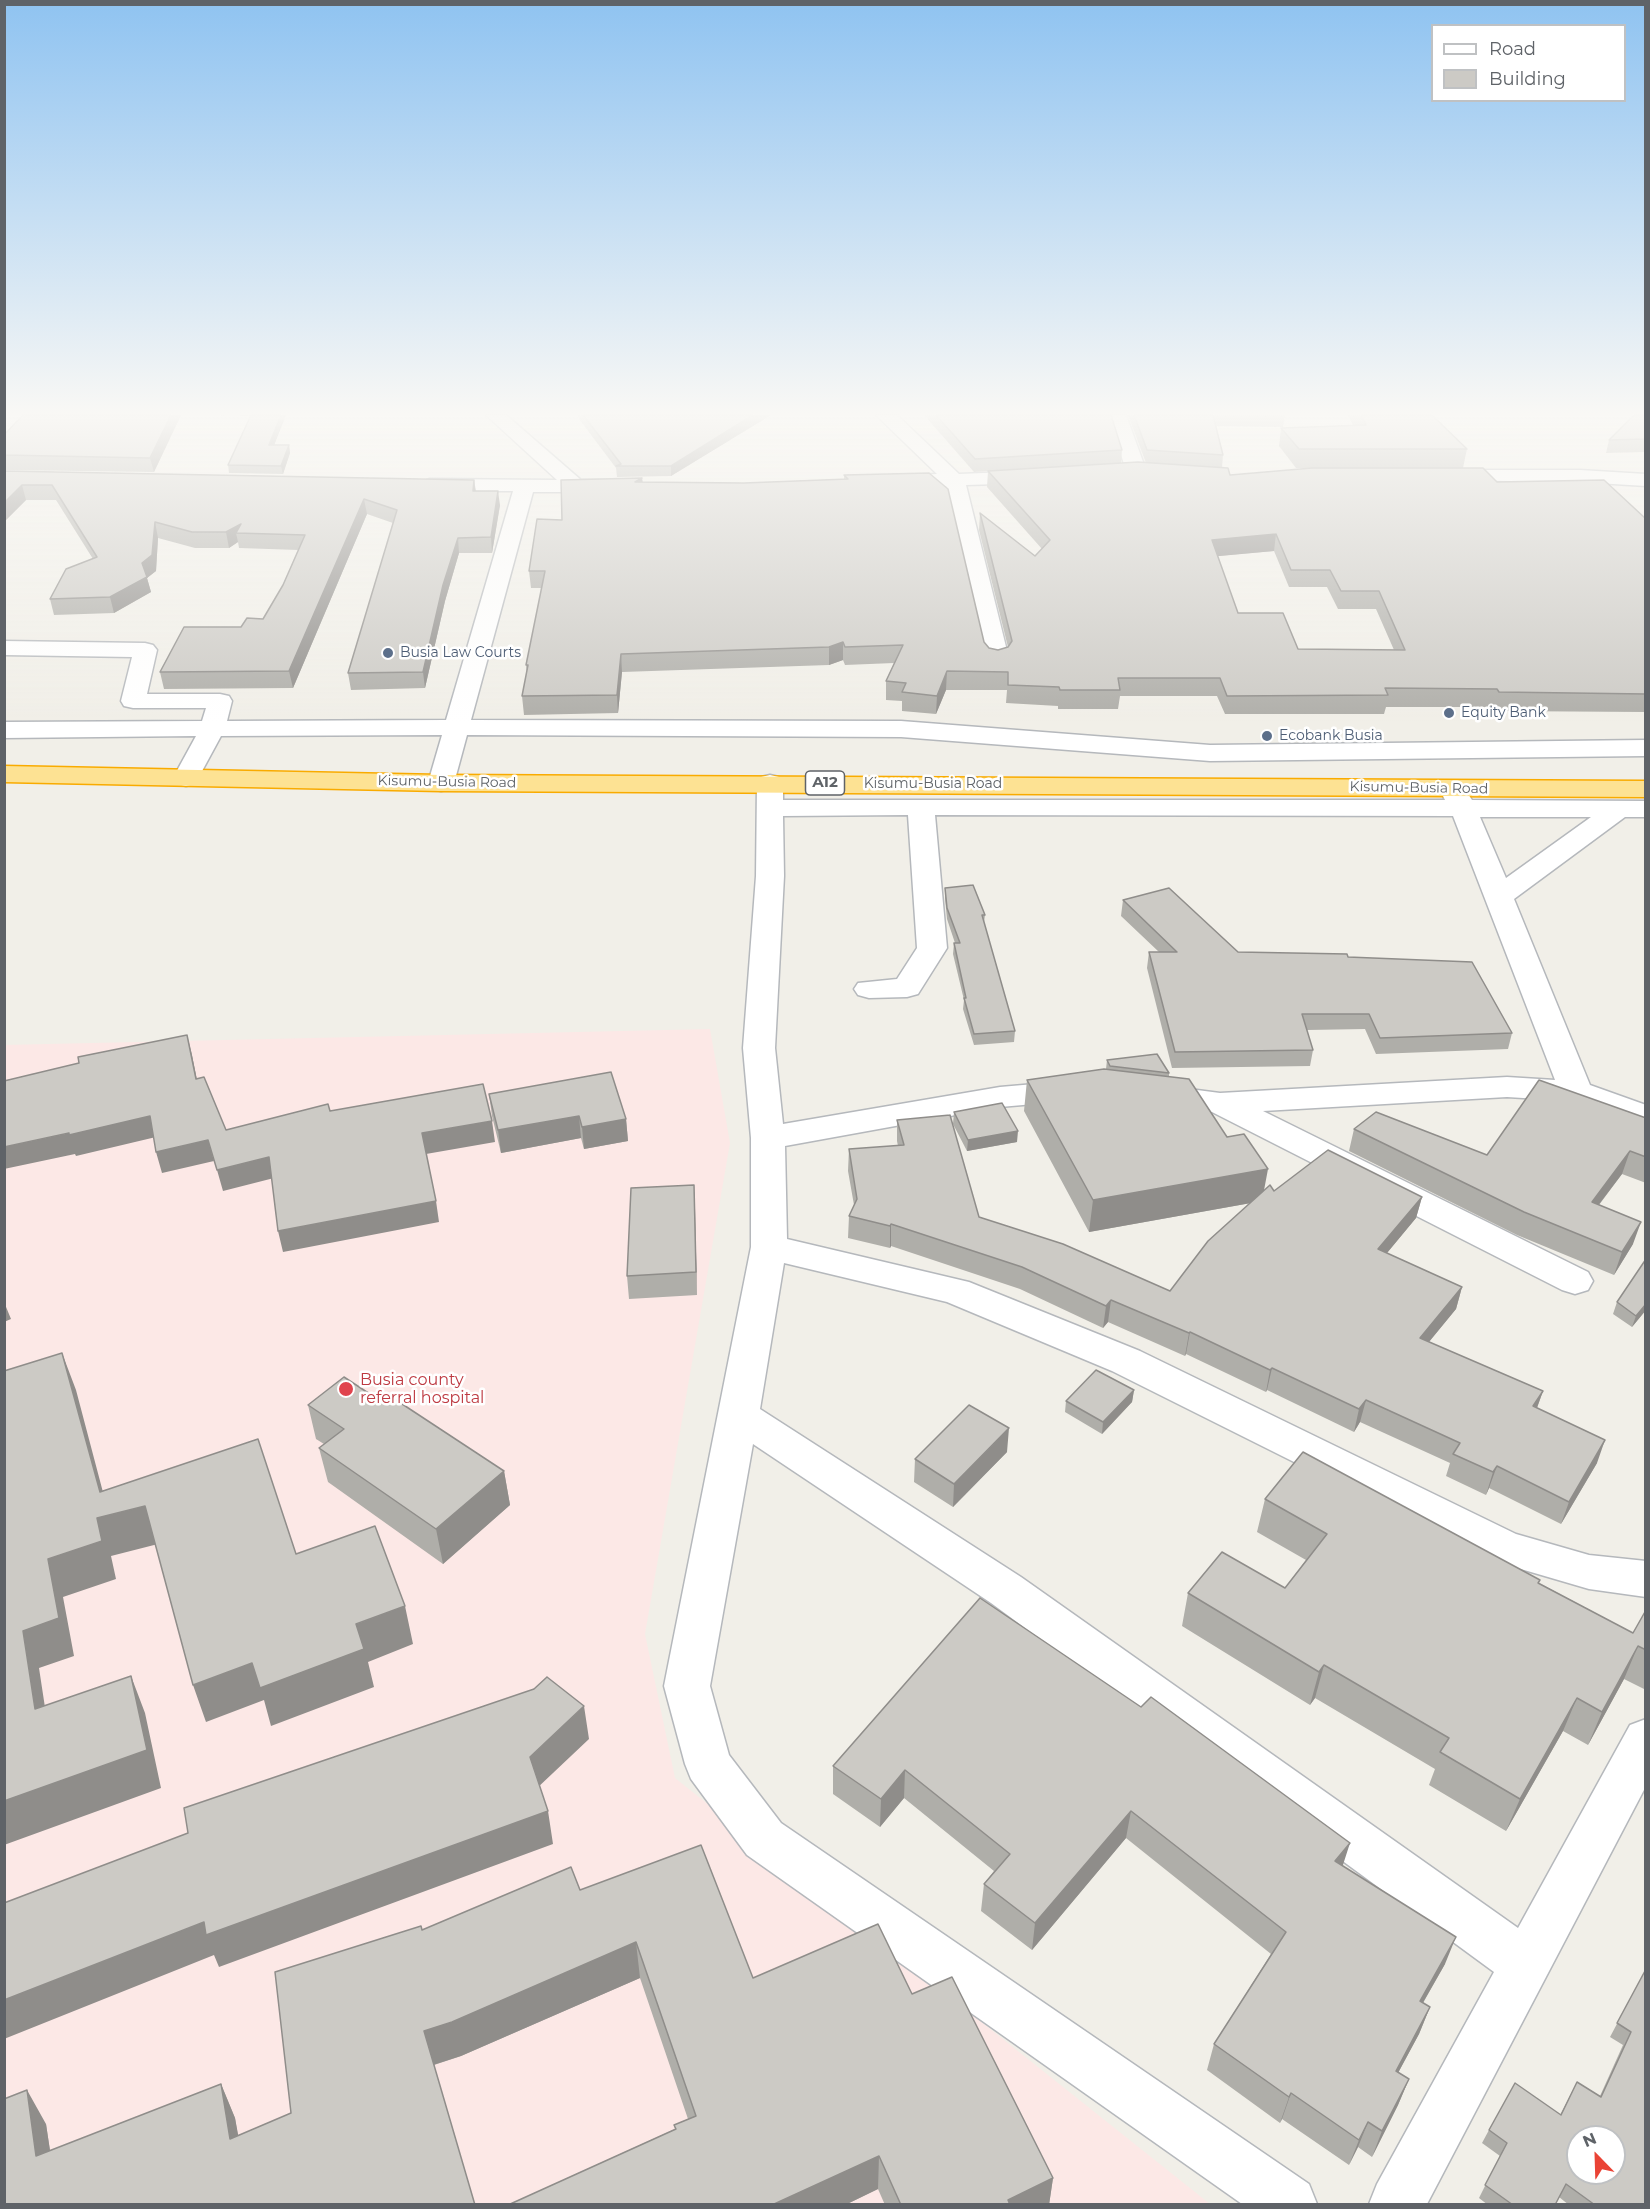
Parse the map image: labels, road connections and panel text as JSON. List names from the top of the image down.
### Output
{
  "streets": {
    "highway": ["Kisumu-Busia Road", "A12"]
  },
  "places": [
    "Busia Law Courts",
    "Equity Bank",
    "Ecobank Busia",
    "Busia county referral hospital"
  ],
  "legend": ["Road", "Building"],
  "north": "top left"
}
